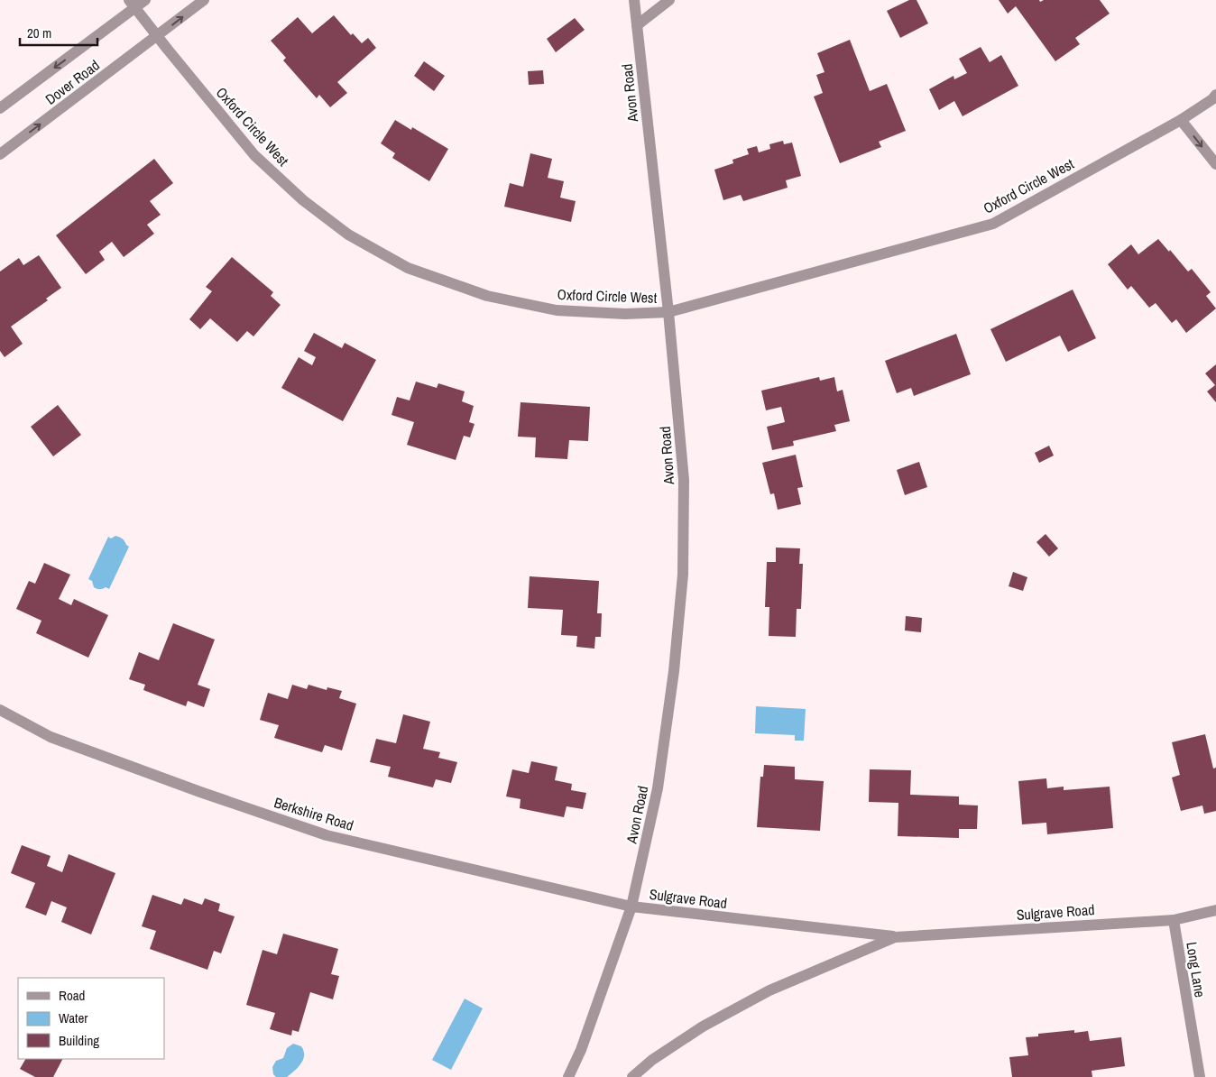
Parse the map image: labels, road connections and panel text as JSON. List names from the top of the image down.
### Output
{
  "streets": {
    "street": [
      "Dover Road",
      "Avon Road",
      "Oxford Circle West",
      "Berkshire Road",
      "Sulgrave Road",
      "Long Lane"
    ]
  },
  "crossings": [
    ["Dover Road", "Oxford Circle West"],
    ["Avon Road", "Oxford Circle West"],
    ["Avon Road", "Berkshire Road"],
    ["Avon Road", "Sulgrave Road"],
    ["Berkshire Road", "Sulgrave Road"],
    ["Sulgrave Road", "Long Lane"]
  ],
  "legend": ["Road", "Water", "Building"],
  "scale_bar": "20 m"
}
